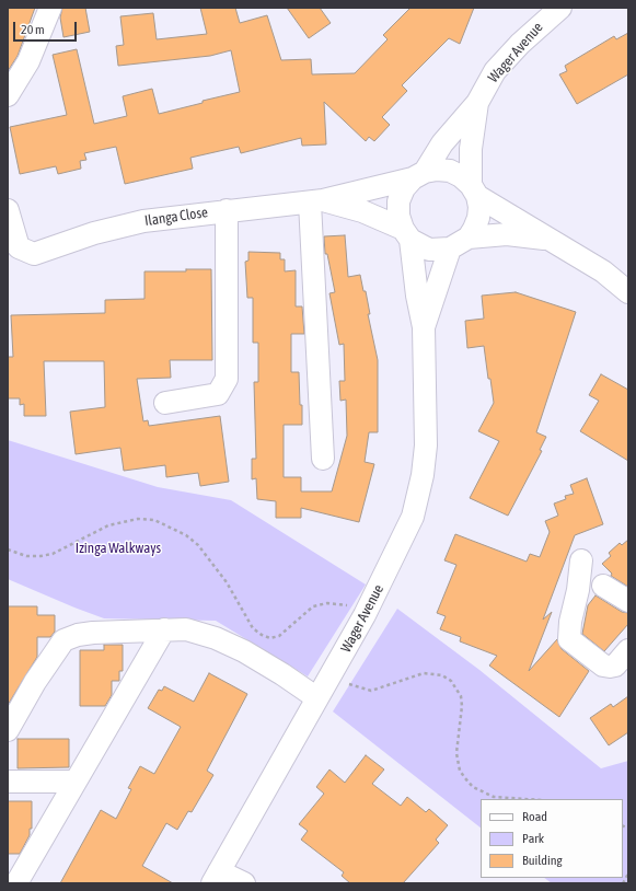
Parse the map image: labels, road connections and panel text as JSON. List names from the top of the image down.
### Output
{
  "streets": {
    "street": ["Wager Avenue", "Ilanga Close"]
  },
  "parks": ["Izinga Walkways"],
  "legend": ["Road", "Park", "Building"],
  "scale_bar": "20 m"
}
